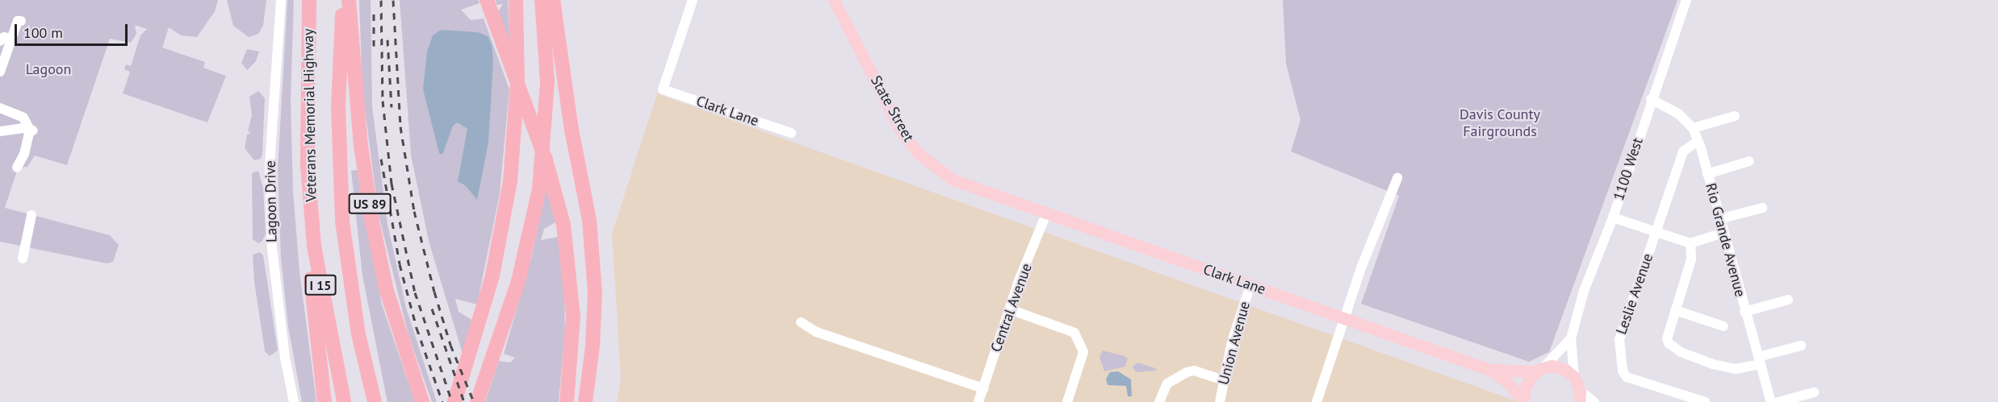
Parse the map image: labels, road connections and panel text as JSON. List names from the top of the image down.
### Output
{
  "streets": {
    "highway": ["Veterans Memorial Highway", "US 89", "I 15"],
    "main road": ["State Street", "Clark Lane"],
    "street": [
      "1100 West",
      "Lagoon Drive",
      "Rio Grande Avenue",
      "Leslie Avenue",
      "Central Avenue",
      "Union Avenue"
    ]
  },
  "crossings": [
    ["State Street", "Clark Lane"],
    ["Clark Lane", "1100 West"],
    ["Clark Lane", "Central Avenue"],
    ["Clark Lane", "Union Avenue"],
    ["1100 West", "Rio Grande Avenue"],
    ["Rio Grande Avenue", "Leslie Avenue"]
  ],
  "parks": ["Lagoon", "Davis County Fairgrounds"],
  "scale_bar": "100 m"
}
